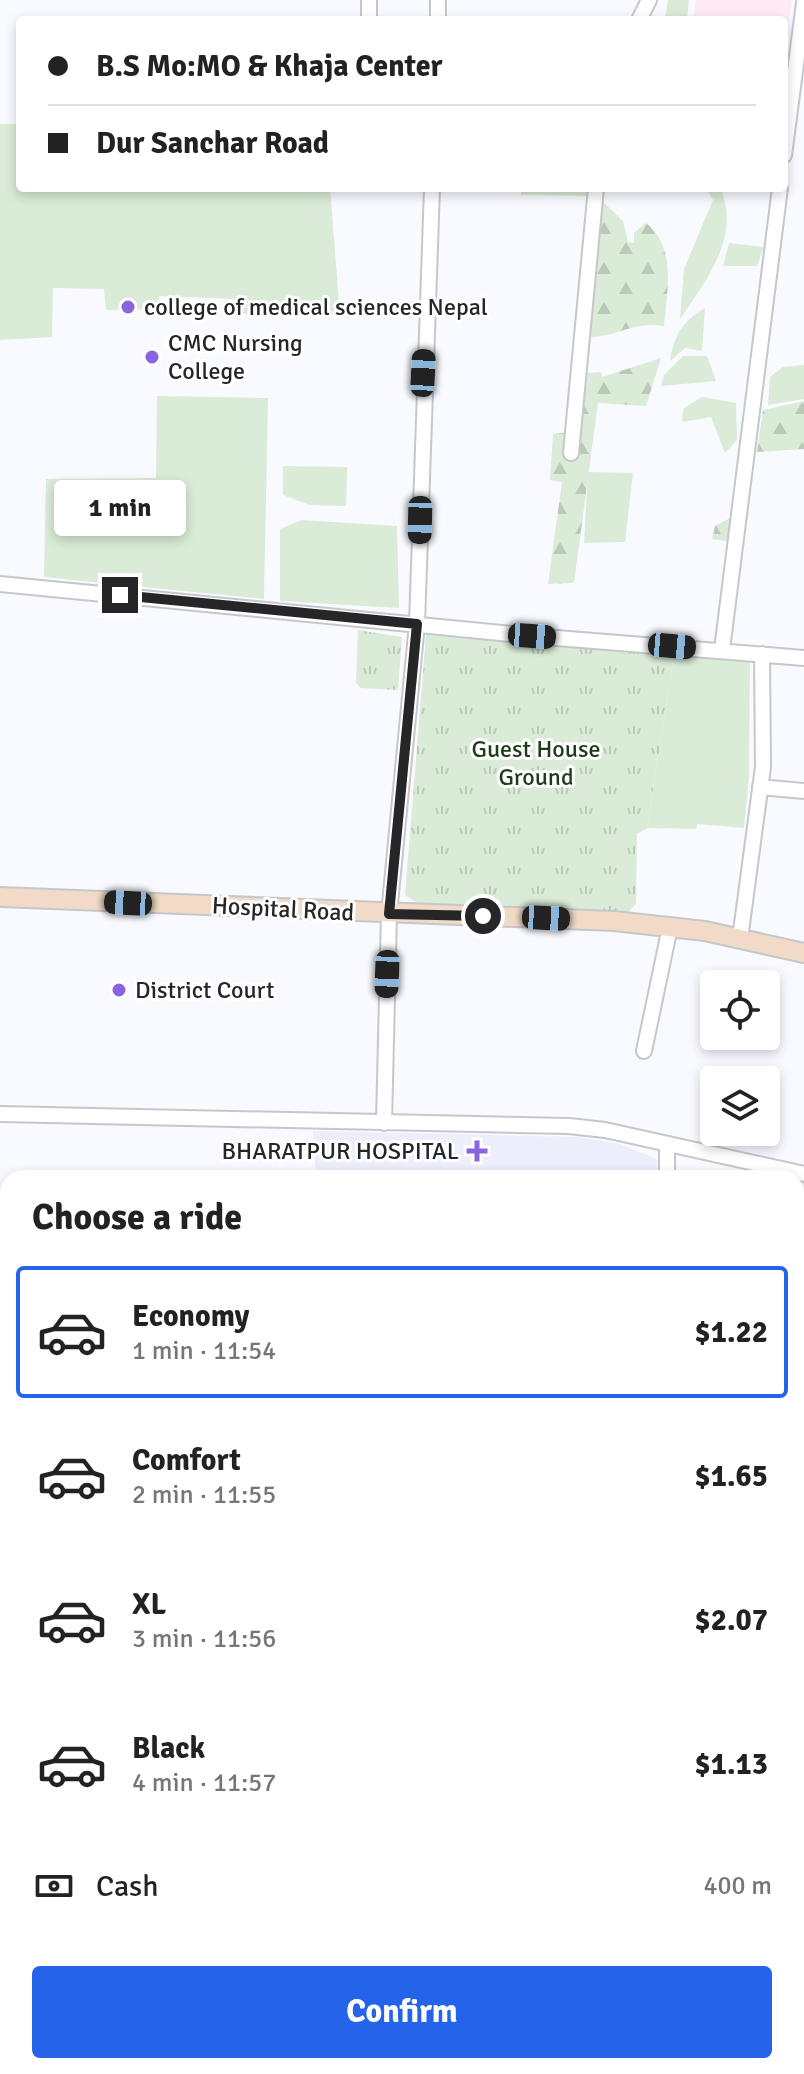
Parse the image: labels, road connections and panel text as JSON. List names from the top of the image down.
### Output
{
  "streets": {
    "street": ["Hospital Road"]
  },
  "parks": ["Guest House Ground"],
  "places": {
    "other": ["college of medical sciences Nepal", "CMC Nursing College", "District Court"],
    "health": ["BHARATPUR HOSPITAL"]
  },
  "page": {
    "banner": ["B.S Mo:MO & Khaja Center", "Dur Sanchar Road"],
    "bubble": "1 min",
    "heading": "Choose a ride",
    "list": [
      {
        "name": "Economy",
        "note": "1 min · 11:54",
        "value": "$1.22"
      },
      {
        "name": "Comfort",
        "note": "2 min · 11:55",
        "value": "$1.65"
      },
      {
        "name": "XL",
        "note": "3 min · 11:56",
        "value": "$2.07"
      },
      {
        "name": "Black",
        "note": "4 min · 11:57",
        "value": "$1.13"
      }
    ],
    "pay": ["Cash", "400 m"],
    "buttons": "Confirm"
  }
}
